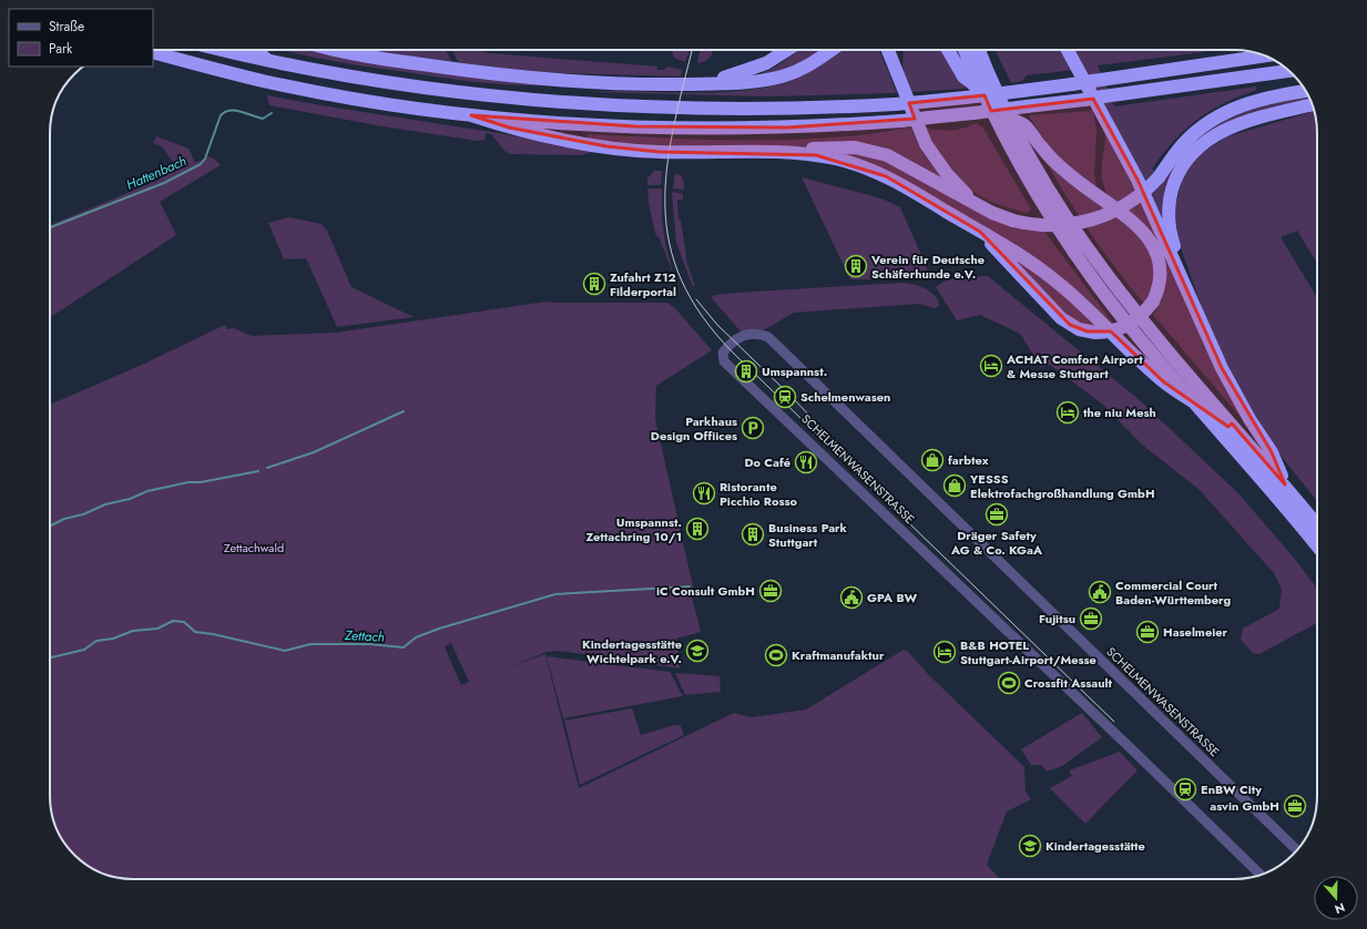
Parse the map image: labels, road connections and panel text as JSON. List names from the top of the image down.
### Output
{
  "streets": {
    "street": ["SCHELMENWASENSTRASSE"]
  },
  "water": ["Hattenbach", "Zettach"],
  "parks": ["Zettachwald"],
  "places": {
    "building": [
      "Verein für Deutsche Schäferhunde e.V.",
      "Zufahrt Z12 Filderportal",
      "Umspannst.",
      "Umspannst. Zettachring 10/1",
      "Business Park Stuttgart"
    ],
    "hotel": ["ACHAT Comfort Airport & Messe Stuttgart", "the niu Mesh", "B&B HOTEL Stuttgart-Airport/Messe"],
    "station": ["Schelmenwasen", "EnBW City"],
    "parking": ["Parkhaus Design Offiices"],
    "shop": ["farbtex", "YESSS Elektrofachgroßhandlung GmbH"],
    "restaurant": ["Do Café", "Ristorante Picchio Rosso"],
    "office": [
      "Dräger Safety AG & Co. KGaA",
      "iC Consult GmbH",
      "Fujitsu",
      "Haselmeier",
      "asvin GmbH"
    ],
    "public building": ["Commercial Court Baden-Württemberg", "GPA BW"],
    "school or university": ["Kindertagesstätte Wichtelpark e.V.", "Kindertagesstätte"],
    "sports": ["Kraftmanufaktur", "Crossfit Assault"]
  },
  "legend": ["Straße", "Park"],
  "north": "bottom"
}
